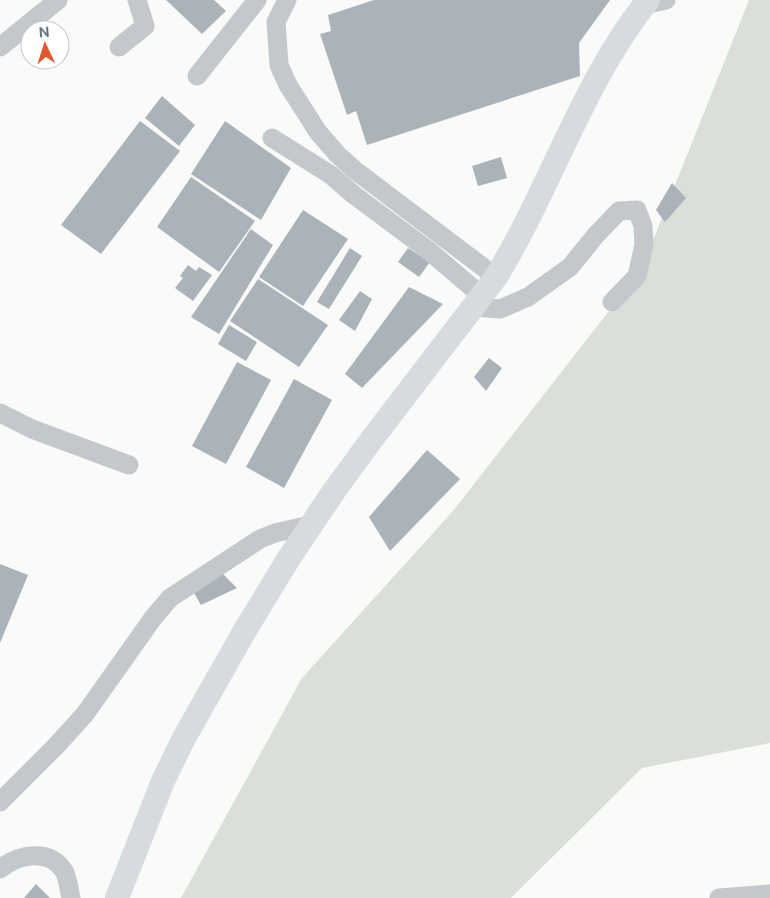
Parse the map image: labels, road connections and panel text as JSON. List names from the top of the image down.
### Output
{
  "north": "top"
}
